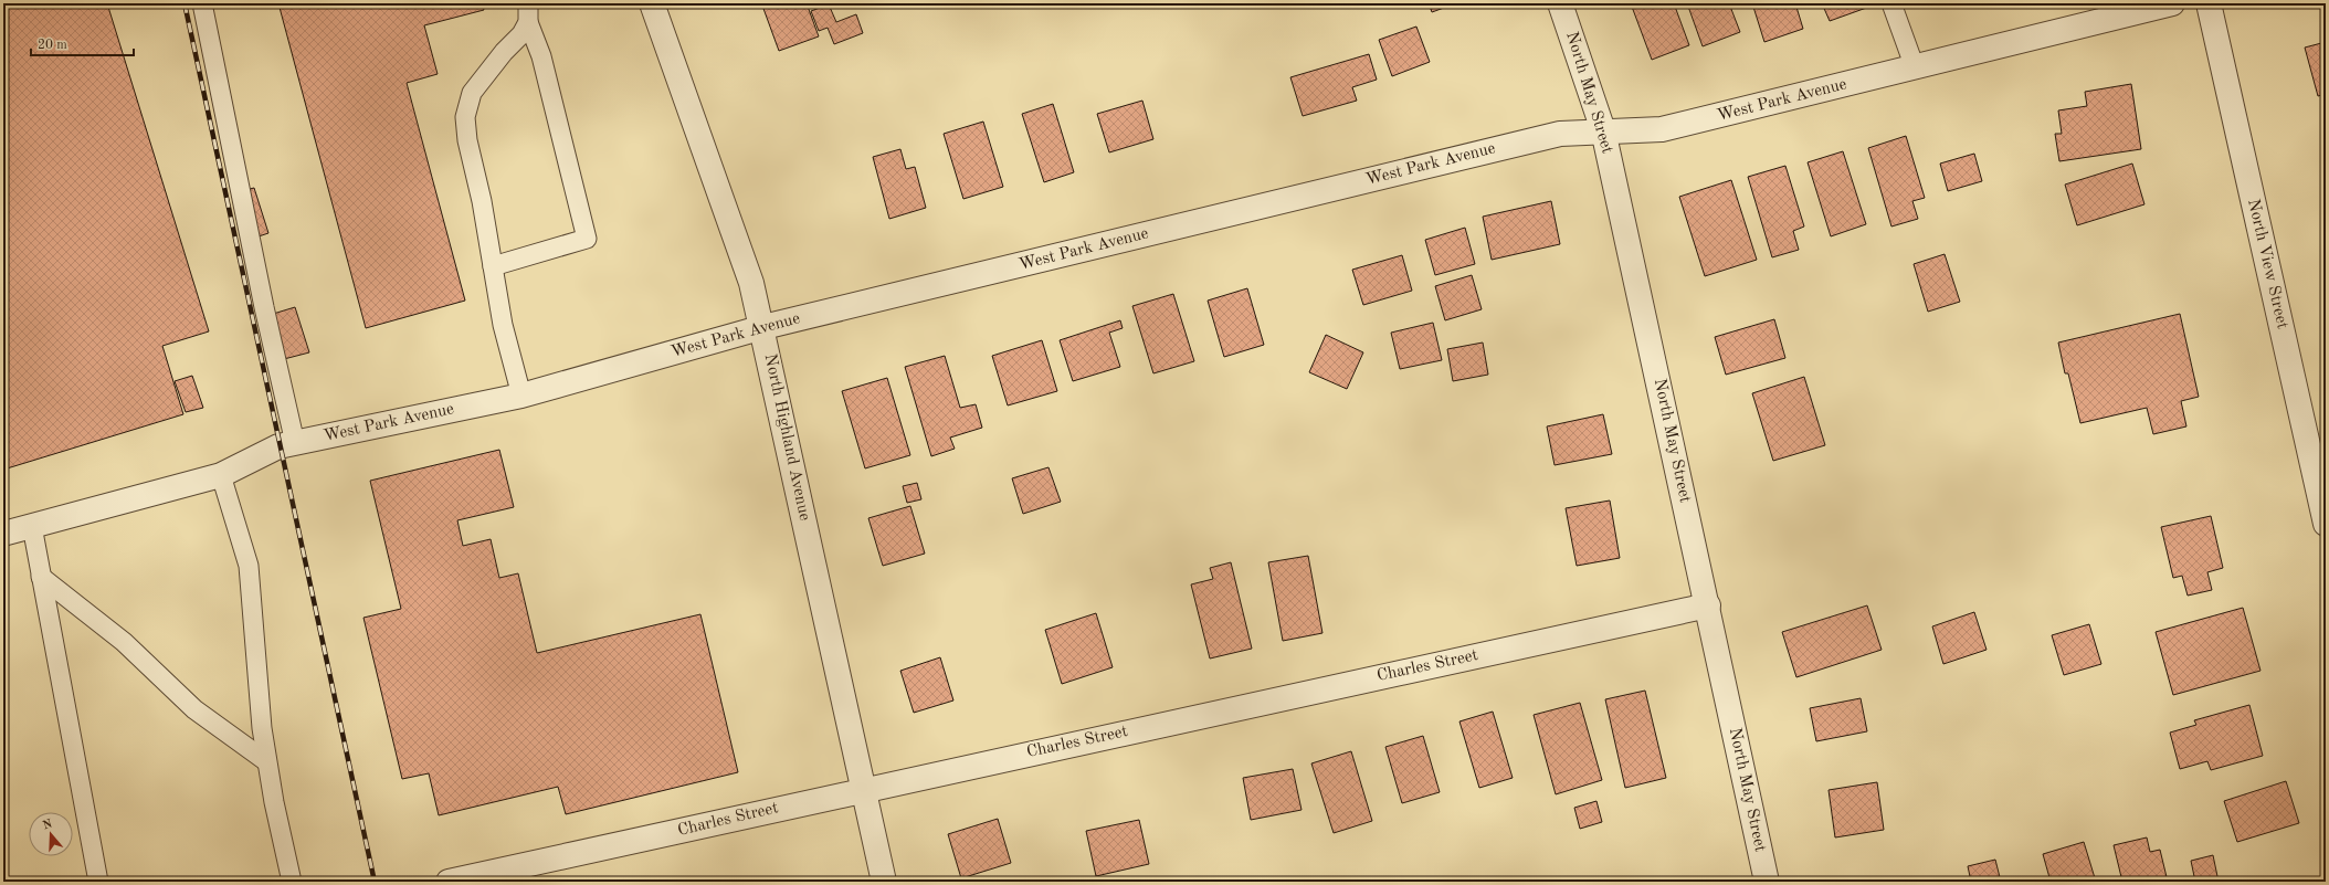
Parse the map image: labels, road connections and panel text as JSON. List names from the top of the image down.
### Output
{
  "streets": {
    "street": [
      "North May Street",
      "West Park Avenue",
      "North View Street",
      "North Highland Avenue",
      "Charles Street"
    ]
  },
  "crossings": [
    ["North May Street", "West Park Avenue"],
    ["North May Street", "Charles Street"],
    ["West Park Avenue", "North Highland Avenue"],
    ["North Highland Avenue", "Charles Street"]
  ],
  "scale_bar": "20 m",
  "north": "top"
}
